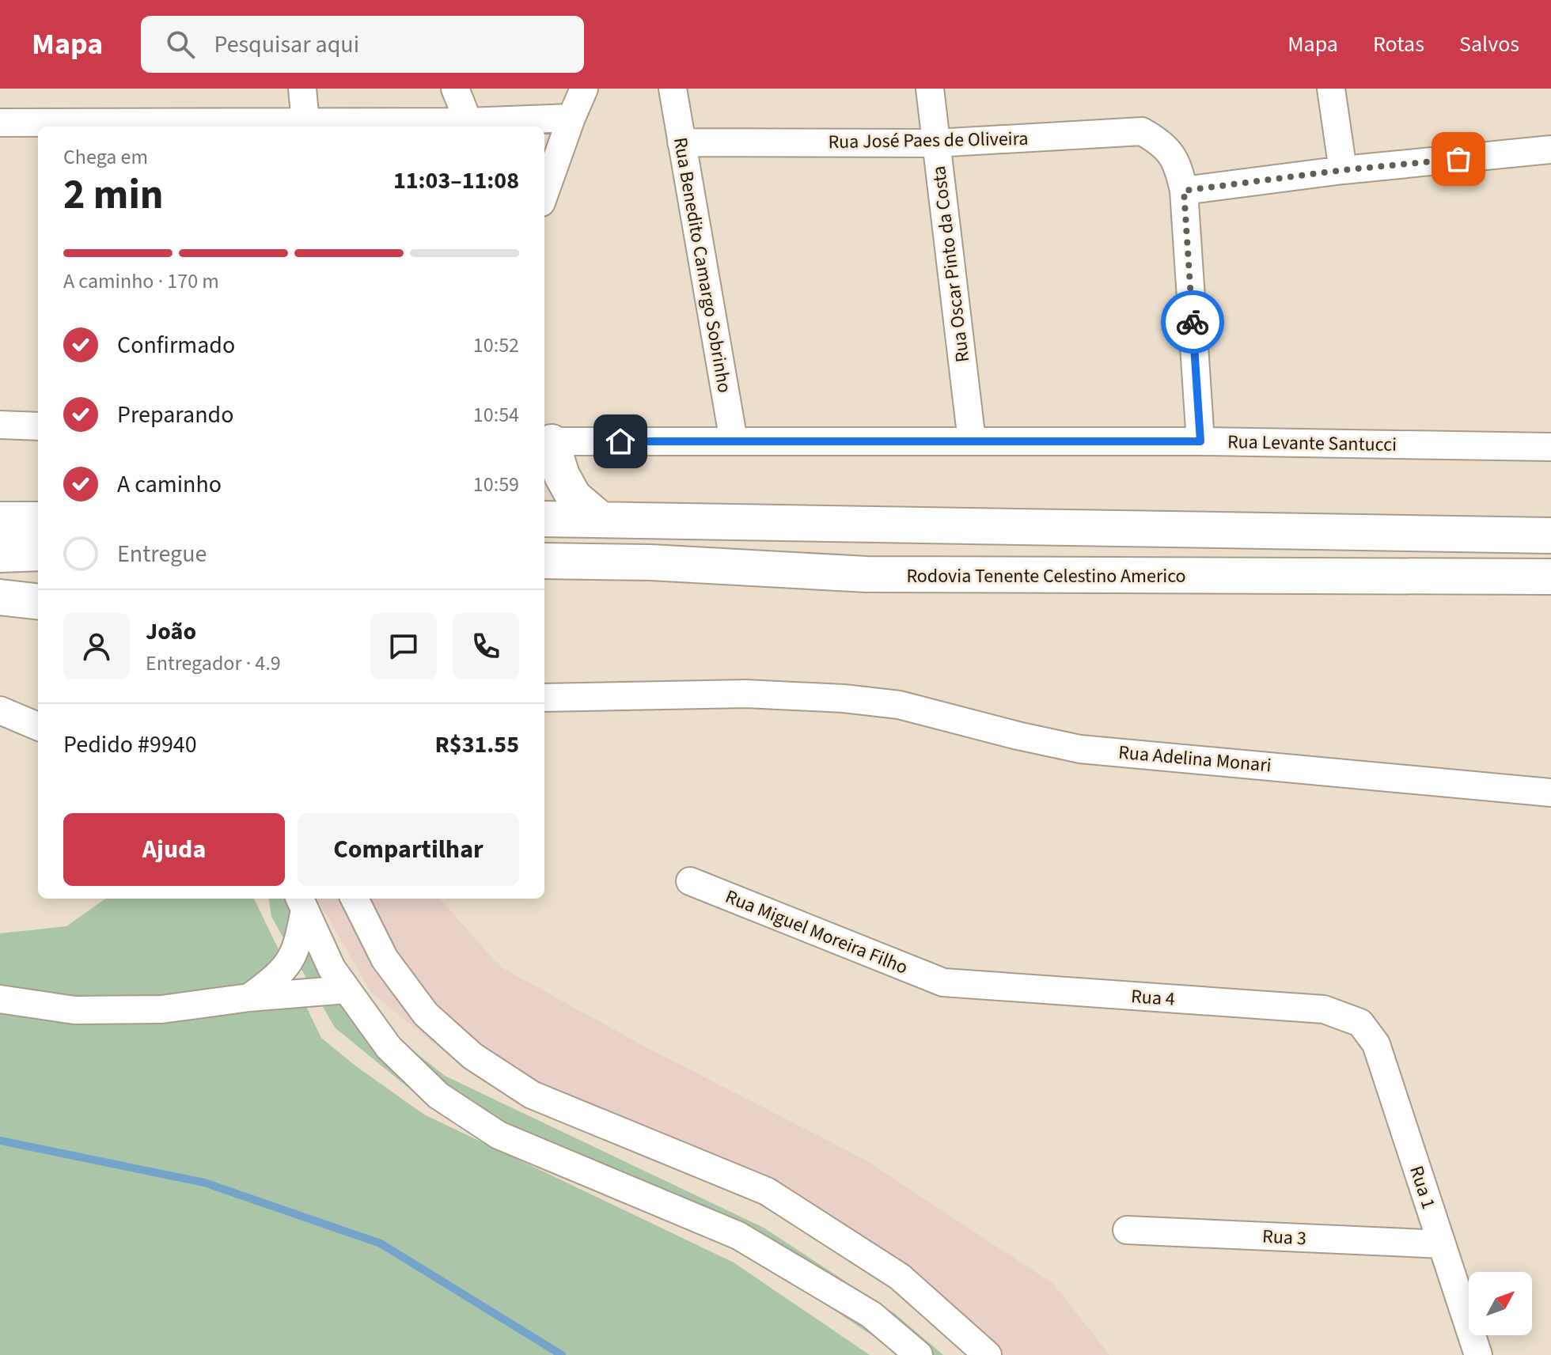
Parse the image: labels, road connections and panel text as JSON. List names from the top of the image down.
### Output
{
  "streets": {
    "highway": ["Rodovia Tenente Celestino Americo"],
    "street": [
      "Rua José Paes de Oliveira",
      "Rua Oscar Pinto da Costa",
      "Rua Benedito Camargo Sobrinho",
      "Rua Levante Santucci",
      "Rua Adelina Monari",
      "Rua Miguel Moreira Filho",
      "Rua 4",
      "Rua 1",
      "Rua 3"
    ]
  },
  "crossings": [
    ["Rua José Paes de Oliveira", "Rua Oscar Pinto da Costa"],
    ["Rua José Paes de Oliveira", "Rua Benedito Camargo Sobrinho"],
    ["Rua Oscar Pinto da Costa", "Rua Levante Santucci"],
    ["Rua Benedito Camargo Sobrinho", "Rua Levante Santucci"],
    ["Rua Miguel Moreira Filho", "Rua 4"],
    ["Rua 4", "Rua 1"],
    ["Rua 1", "Rua 3"]
  ],
  "north": "top right",
  "page": {
    "header": "Mapa",
    "search": "Pesquisar aqui",
    "nav": ["Mapa", "Rotas", "Salvos"],
    "heading": ["2 min", "Chega em", "11:03–11:08"],
    "panel": [
      "João",
      "Entregador · 4.9",
      "Pedido #9940",
      "R$31.55"
    ],
    "bar": "A caminho · 170 m",
    "list": [
      ["Confirmado", "10:52"],
      ["Preparando", "10:54"],
      ["A caminho", "10:59"],
      "Entregue"
    ],
    "buttons": ["Ajuda", "Compartilhar"]
  }
}
